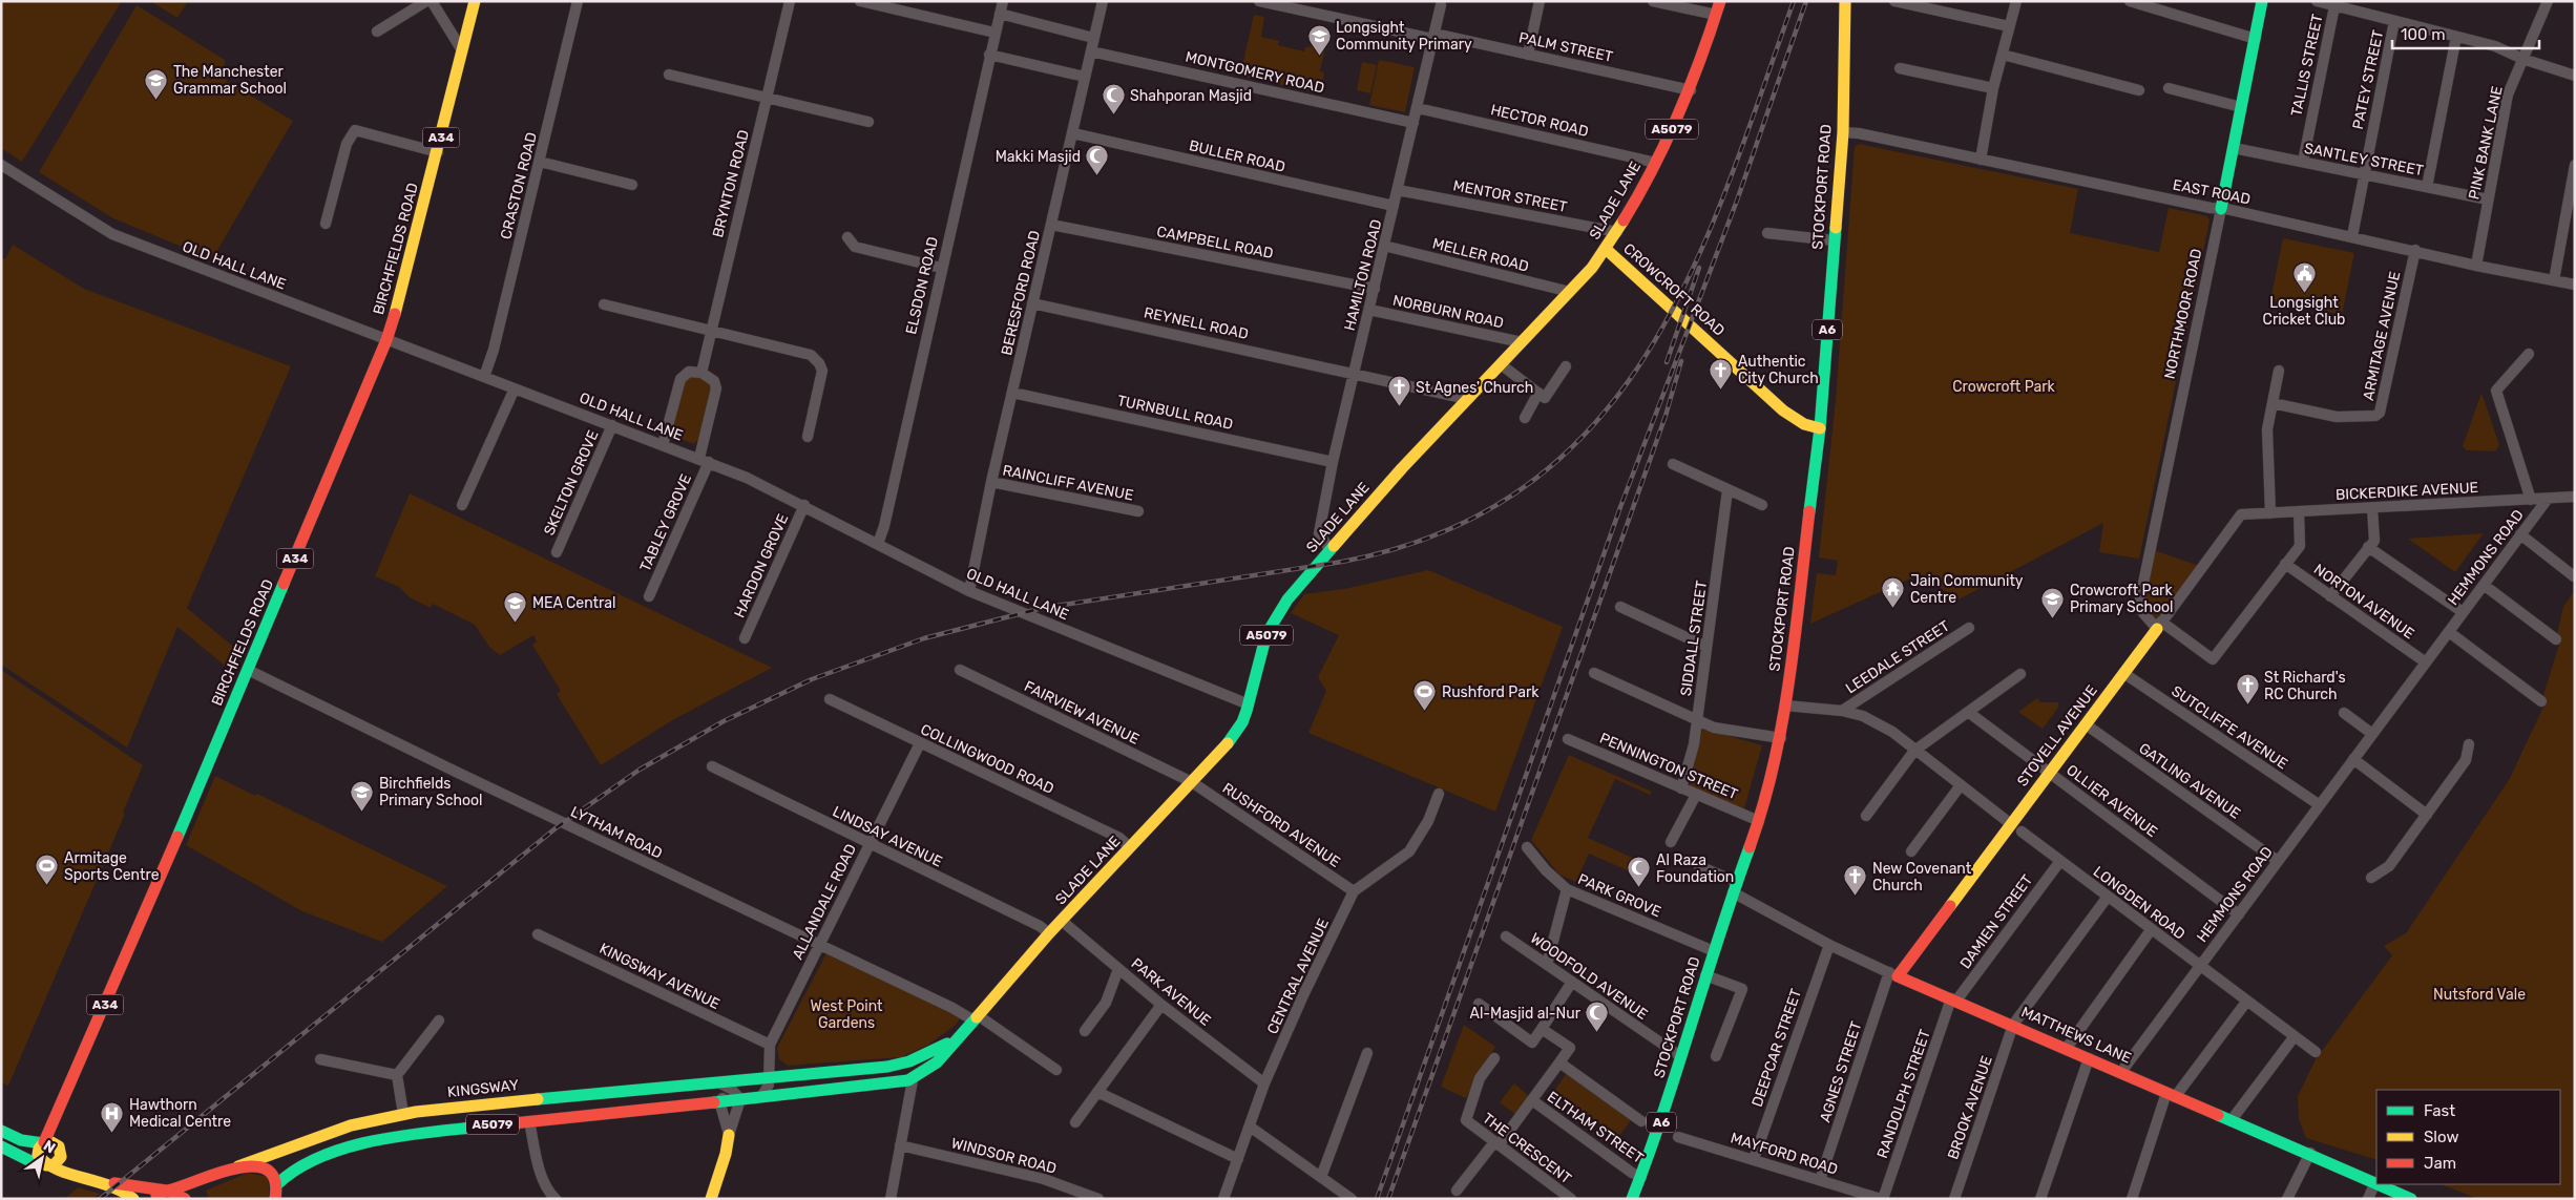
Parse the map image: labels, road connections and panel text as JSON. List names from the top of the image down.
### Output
{
  "streets": {
    "main road": [
      "A5079",
      "A34",
      "STOCKPORT ROAD",
      "SLADE LANE",
      "BIRCHFIELDS ROAD",
      "CROWCROFT ROAD",
      "NORTHMOOR ROAD",
      "A6",
      "STOVELL AVENUE",
      "MATTHEWS LANE",
      "KINGSWAY"
    ],
    "street": [
      "PALM STREET",
      "TALLIS STREET",
      "MONTGOMERY ROAD",
      "PATEY STREET",
      "HECTOR ROAD",
      "PINK BANK LANE",
      "BULLER ROAD",
      "SANTLEY STREET",
      "BRYNTON ROAD",
      "CRASTON ROAD",
      "EAST ROAD",
      "MENTOR STREET",
      "CAMPBELL ROAD",
      "MELLER ROAD",
      "OLD HALL LANE",
      "HAMILTON ROAD",
      "ELSDON ROAD",
      "BERESFORD ROAD",
      "NORBURN ROAD",
      "REYNELL ROAD",
      "ARMITAGE AVENUE",
      "TURNBULL ROAD",
      "SKELTON GROVE",
      "RAINCLIFF AVENUE",
      "BICKERDIKE AVENUE",
      "TABLEY GROVE",
      "HEMMONS ROAD",
      "HARDON GROVE",
      "NORTON AVENUE",
      "SIDDALL STREET",
      "LEEDALE STREET",
      "FAIRVIEW AVENUE",
      "SUTCLIFFE AVENUE",
      "COLLINGWOOD ROAD",
      "PENNINGTON STREET",
      "GATLING AVENUE",
      "OLLIER AVENUE",
      "RUSHFORD AVENUE",
      "LYTHAM ROAD",
      "LINDSAY AVENUE",
      "PARK GROVE",
      "ALLANDALE ROAD",
      "LONGDEN ROAD",
      "DAMIEN STREET",
      "KINGSWAY AVENUE",
      "CENTRAL AVENUE",
      "WOODFOLD AVENUE",
      "PARK AVENUE",
      "DEEPCAR STREET",
      "AGNES STREET",
      "RANDOLPH STREET",
      "BROOK AVENUE",
      "ELTHAM STREET",
      "THE CRESCENT",
      "MAYFORD ROAD",
      "WINDSOR ROAD"
    ]
  },
  "crossings": [
    ["PALM STREET", "SLADE LANE"],
    ["PALM STREET", "HAMILTON ROAD"],
    ["TALLIS STREET", "SANTLEY STREET"],
    ["MONTGOMERY ROAD", "HAMILTON ROAD"],
    ["MONTGOMERY ROAD", "BERESFORD ROAD"],
    ["PATEY STREET", "SANTLEY STREET"],
    ["PATEY STREET", "EAST ROAD"],
    ["HECTOR ROAD", "SLADE LANE"],
    ["HECTOR ROAD", "HAMILTON ROAD"],
    ["A34", "BIRCHFIELDS ROAD"],
    ["PINK BANK LANE", "SANTLEY STREET"],
    ["PINK BANK LANE", "EAST ROAD"],
    ["BULLER ROAD", "HAMILTON ROAD"],
    ["BULLER ROAD", "BERESFORD ROAD"],
    ["SANTLEY STREET", "NORTHMOOR ROAD"],
    ["CRASTON ROAD", "OLD HALL LANE"],
    ["STOCKPORT ROAD", "EAST ROAD"],
    ["STOCKPORT ROAD", "CROWCROFT ROAD"],
    ["STOCKPORT ROAD", "PENNINGTON STREET"],
    ["STOCKPORT ROAD", "PARK GROVE"],
    ["STOCKPORT ROAD", "WOODFOLD AVENUE"],
    ["STOCKPORT ROAD", "MATTHEWS LANE"],
    ["STOCKPORT ROAD", "ELTHAM STREET"],
    ["EAST ROAD", "NORTHMOOR ROAD"],
    ["EAST ROAD", "ARMITAGE AVENUE"],
    ["MENTOR STREET", "SLADE LANE"],
    ["MENTOR STREET", "HAMILTON ROAD"],
    ["SLADE LANE", "MELLER ROAD"],
    ["SLADE LANE", "OLD HALL LANE"],
    ["SLADE LANE", "HAMILTON ROAD"],
    ["SLADE LANE", "CROWCROFT ROAD"],
    ["SLADE LANE", "NORBURN ROAD"],
    ["SLADE LANE", "REYNELL ROAD"],
    ["SLADE LANE", "FAIRVIEW AVENUE"],
    ["SLADE LANE", "COLLINGWOOD ROAD"],
    ["SLADE LANE", "RUSHFORD AVENUE"],
    ["SLADE LANE", "LYTHAM ROAD"],
    ["SLADE LANE", "LINDSAY AVENUE"],
    ["SLADE LANE", "ALLANDALE ROAD"],
    ["SLADE LANE", "PARK AVENUE"],
    ["SLADE LANE", "KINGSWAY"],
    ["CAMPBELL ROAD", "HAMILTON ROAD"],
    ["CAMPBELL ROAD", "BERESFORD ROAD"],
    ["BIRCHFIELDS ROAD", "OLD HALL LANE"],
    ["BIRCHFIELDS ROAD", "LYTHAM ROAD"],
    ["MELLER ROAD", "HAMILTON ROAD"],
    ["OLD HALL LANE", "ELSDON ROAD"],
    ["OLD HALL LANE", "BERESFORD ROAD"],
    ["OLD HALL LANE", "SKELTON GROVE"],
    ["OLD HALL LANE", "TABLEY GROVE"],
    ["OLD HALL LANE", "HARDON GROVE"],
    ["HAMILTON ROAD", "NORBURN ROAD"],
    ["HAMILTON ROAD", "REYNELL ROAD"],
    ["HAMILTON ROAD", "TURNBULL ROAD"],
    ["BERESFORD ROAD", "REYNELL ROAD"],
    ["BERESFORD ROAD", "TURNBULL ROAD"],
    ["BERESFORD ROAD", "RAINCLIFF AVENUE"],
    ["NORTHMOOR ROAD", "NORTON AVENUE"],
    ["NORTHMOOR ROAD", "STOVELL AVENUE"],
    ["BICKERDIKE AVENUE", "HEMMONS ROAD"],
    ["BICKERDIKE AVENUE", "STOVELL AVENUE"],
    ["HEMMONS ROAD", "NORTON AVENUE"],
    ["HEMMONS ROAD", "SUTCLIFFE AVENUE"],
    ["HEMMONS ROAD", "GATLING AVENUE"],
    ["HEMMONS ROAD", "OLLIER AVENUE"],
    ["HEMMONS ROAD", "LONGDEN ROAD"],
    ["HEMMONS ROAD", "MATTHEWS LANE"],
    ["SIDDALL STREET", "PENNINGTON STREET"],
    ["FAIRVIEW AVENUE", "RUSHFORD AVENUE"],
    ["SUTCLIFFE AVENUE", "STOVELL AVENUE"],
    ["STOVELL AVENUE", "GATLING AVENUE"],
    ["STOVELL AVENUE", "OLLIER AVENUE"],
    ["STOVELL AVENUE", "MATTHEWS LANE"],
    ["STOVELL AVENUE", "AGNES STREET"],
    ["COLLINGWOOD ROAD", "ALLANDALE ROAD"],
    ["RUSHFORD AVENUE", "CENTRAL AVENUE"],
    ["LYTHAM ROAD", "ALLANDALE ROAD"],
    ["LINDSAY AVENUE", "ALLANDALE ROAD"],
    ["ALLANDALE ROAD", "KINGSWAY AVENUE"],
    ["LONGDEN ROAD", "DAMIEN STREET"],
    ["LONGDEN ROAD", "BROOK AVENUE"],
    ["DAMIEN STREET", "MATTHEWS LANE"],
    ["DAMIEN STREET", "RANDOLPH STREET"],
    ["CENTRAL AVENUE", "PARK AVENUE"],
    ["MATTHEWS LANE", "DEEPCAR STREET"],
    ["MATTHEWS LANE", "AGNES STREET"],
    ["MATTHEWS LANE", "RANDOLPH STREET"],
    ["MATTHEWS LANE", "BROOK AVENUE"],
    ["DEEPCAR STREET", "MAYFORD ROAD"],
    ["AGNES STREET", "MAYFORD ROAD"],
    ["RANDOLPH STREET", "MAYFORD ROAD"]
  ],
  "parks": ["Crowcroft Park", "Nutsford Vale", "West Point Gardens"],
  "places": {
    "school or university": [
      "Longsight Community Primary",
      "The Manchester Grammar School",
      "Crowcroft Park Primary School",
      "MEA Central",
      "Birchfields Primary School"
    ],
    "mosque": [
      "Shahporan Masjid",
      "Makki Masjid",
      "Al Raza Foundation",
      "Al-Masjid al-Nur"
    ],
    "public building": ["Longsight Cricket Club"],
    "church": [
      "Authentic City Church",
      "St Agnes' Church",
      "St Richard's RC Church",
      "New Covenant Church"
    ],
    "temple": ["Jain Community Centre"],
    "sports": ["Rushford Park", "Armitage Sports Centre"],
    "hospital": ["Hawthorn Medical Centre"]
  },
  "legend": ["Fast", "Slow", "Jam"],
  "scale_bar": "100 m",
  "north": "top right"
}
